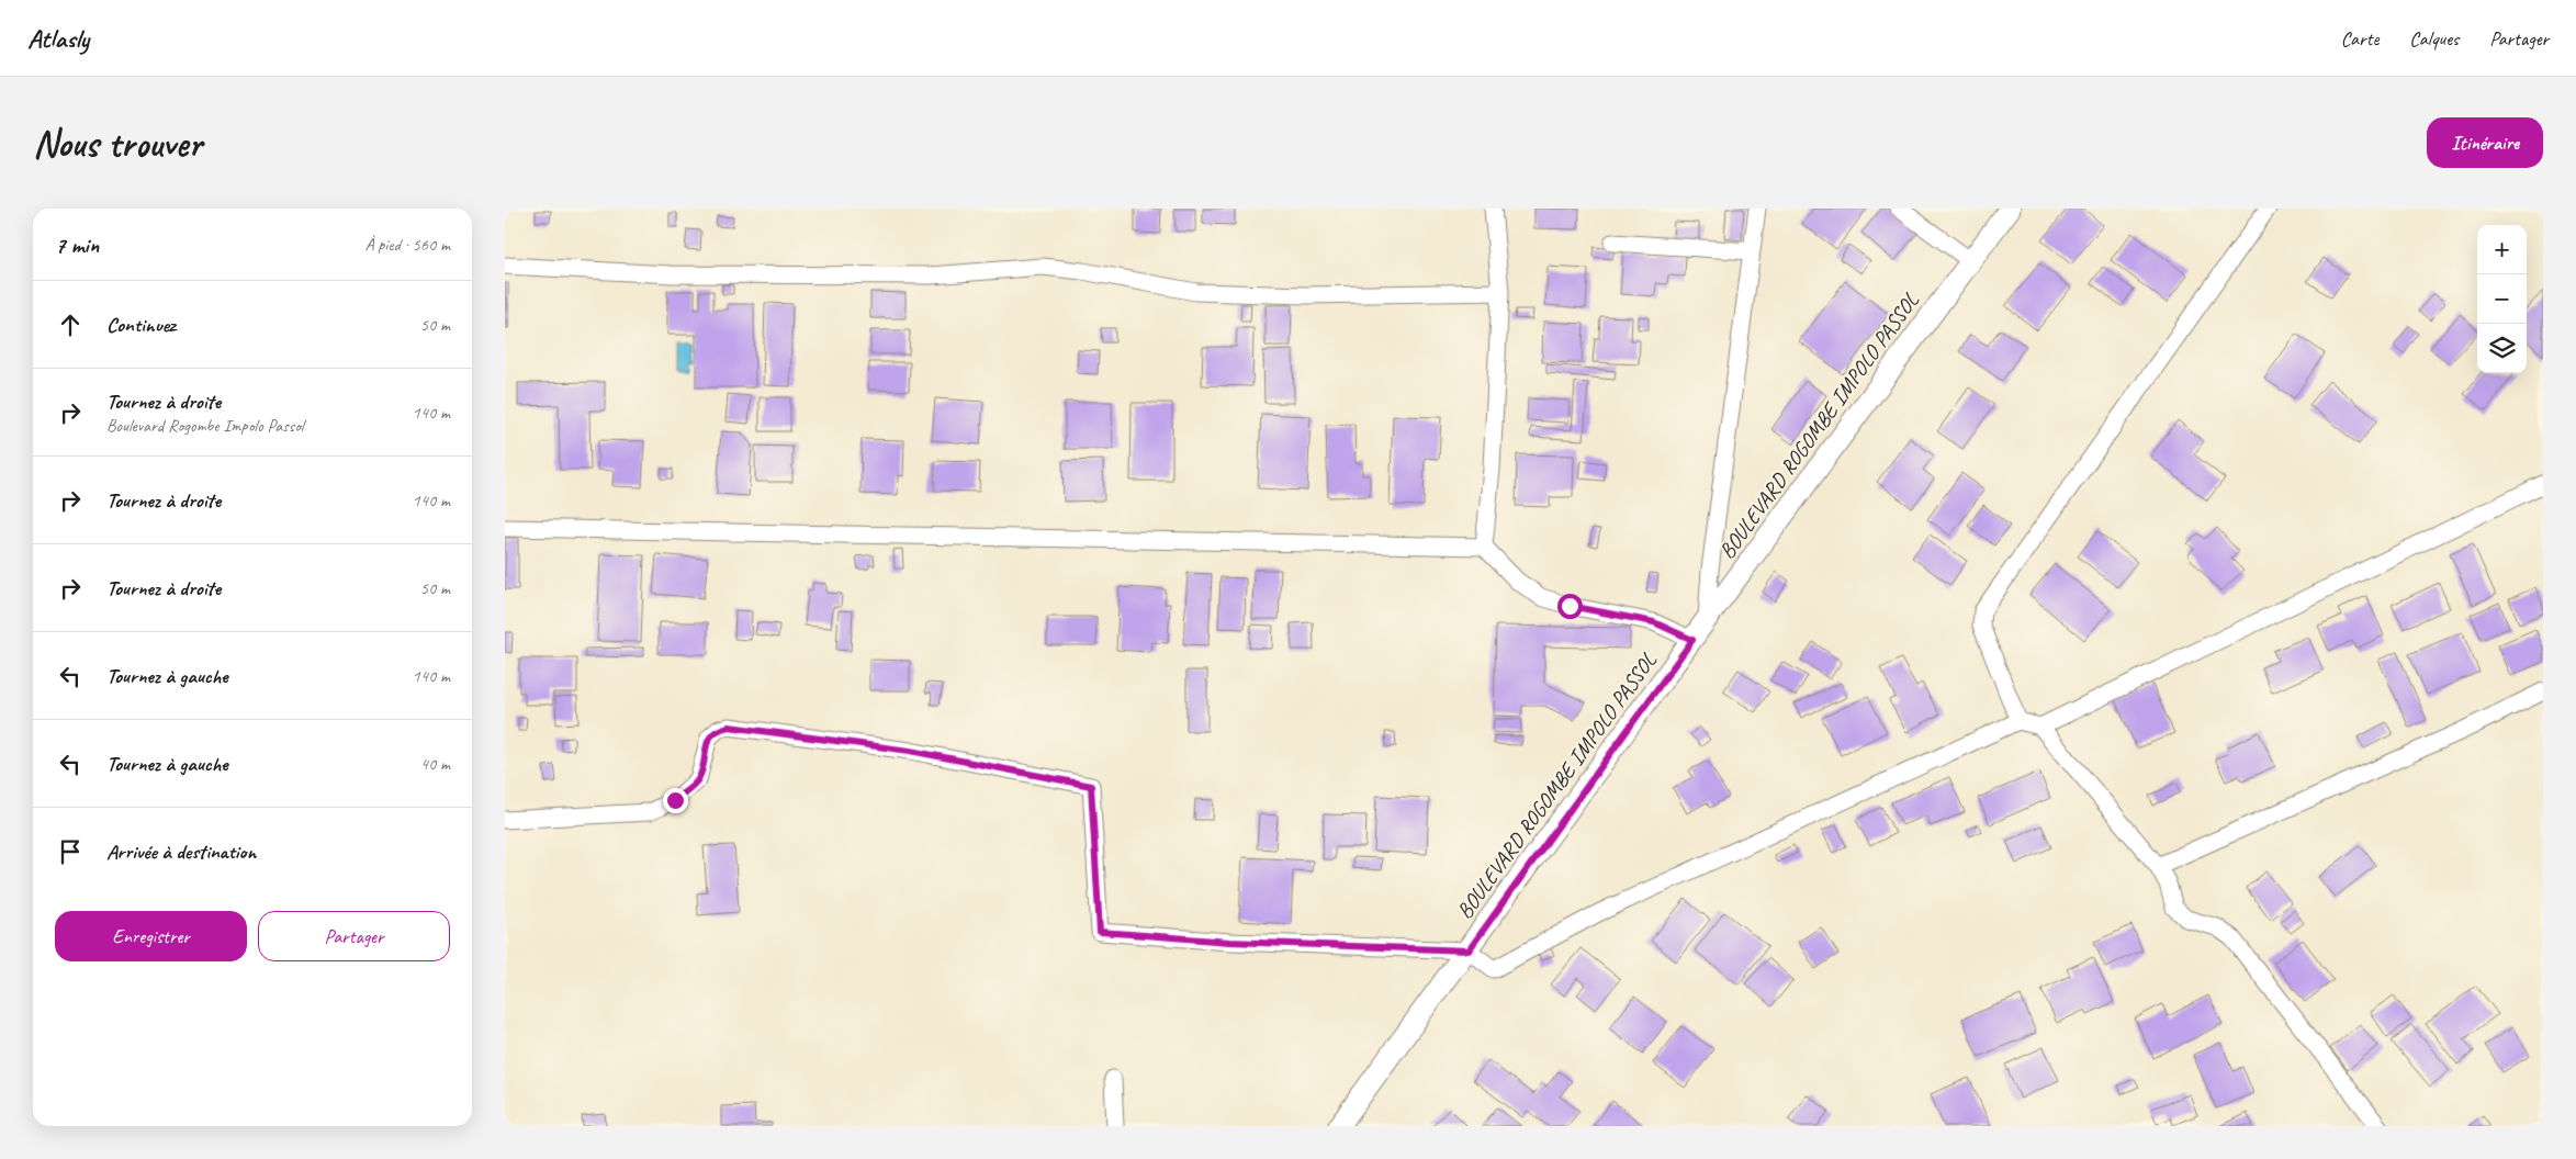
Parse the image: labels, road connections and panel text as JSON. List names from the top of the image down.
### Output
{
  "streets": {
    "street": ["BOULEVARD ROGOMBE IMPOLO PASSOL"]
  },
  "page": {
    "header": "Atlasly",
    "nav": ["Carte", "Calques", "Partager"],
    "buttons": [
      "Itinéraire",
      ["Enregistrer", "Partager"]
    ],
    "title": "Nous trouver",
    "heading": ["7 min", "À pied · 560 m"],
    "map_buttons": ["+", "−"],
    "list": [
      ["Continuez", "50 m"],
      ["Tournez à droite", "Boulevard Rogombe Impolo Passol", "140 m"],
      ["Tournez à droite", "140 m"],
      ["Tournez à droite", "50 m"],
      ["Tournez à gauche", "140 m"],
      ["Tournez à gauche", "40 m"],
      "Arrivée à destination"
    ]
  }
}
